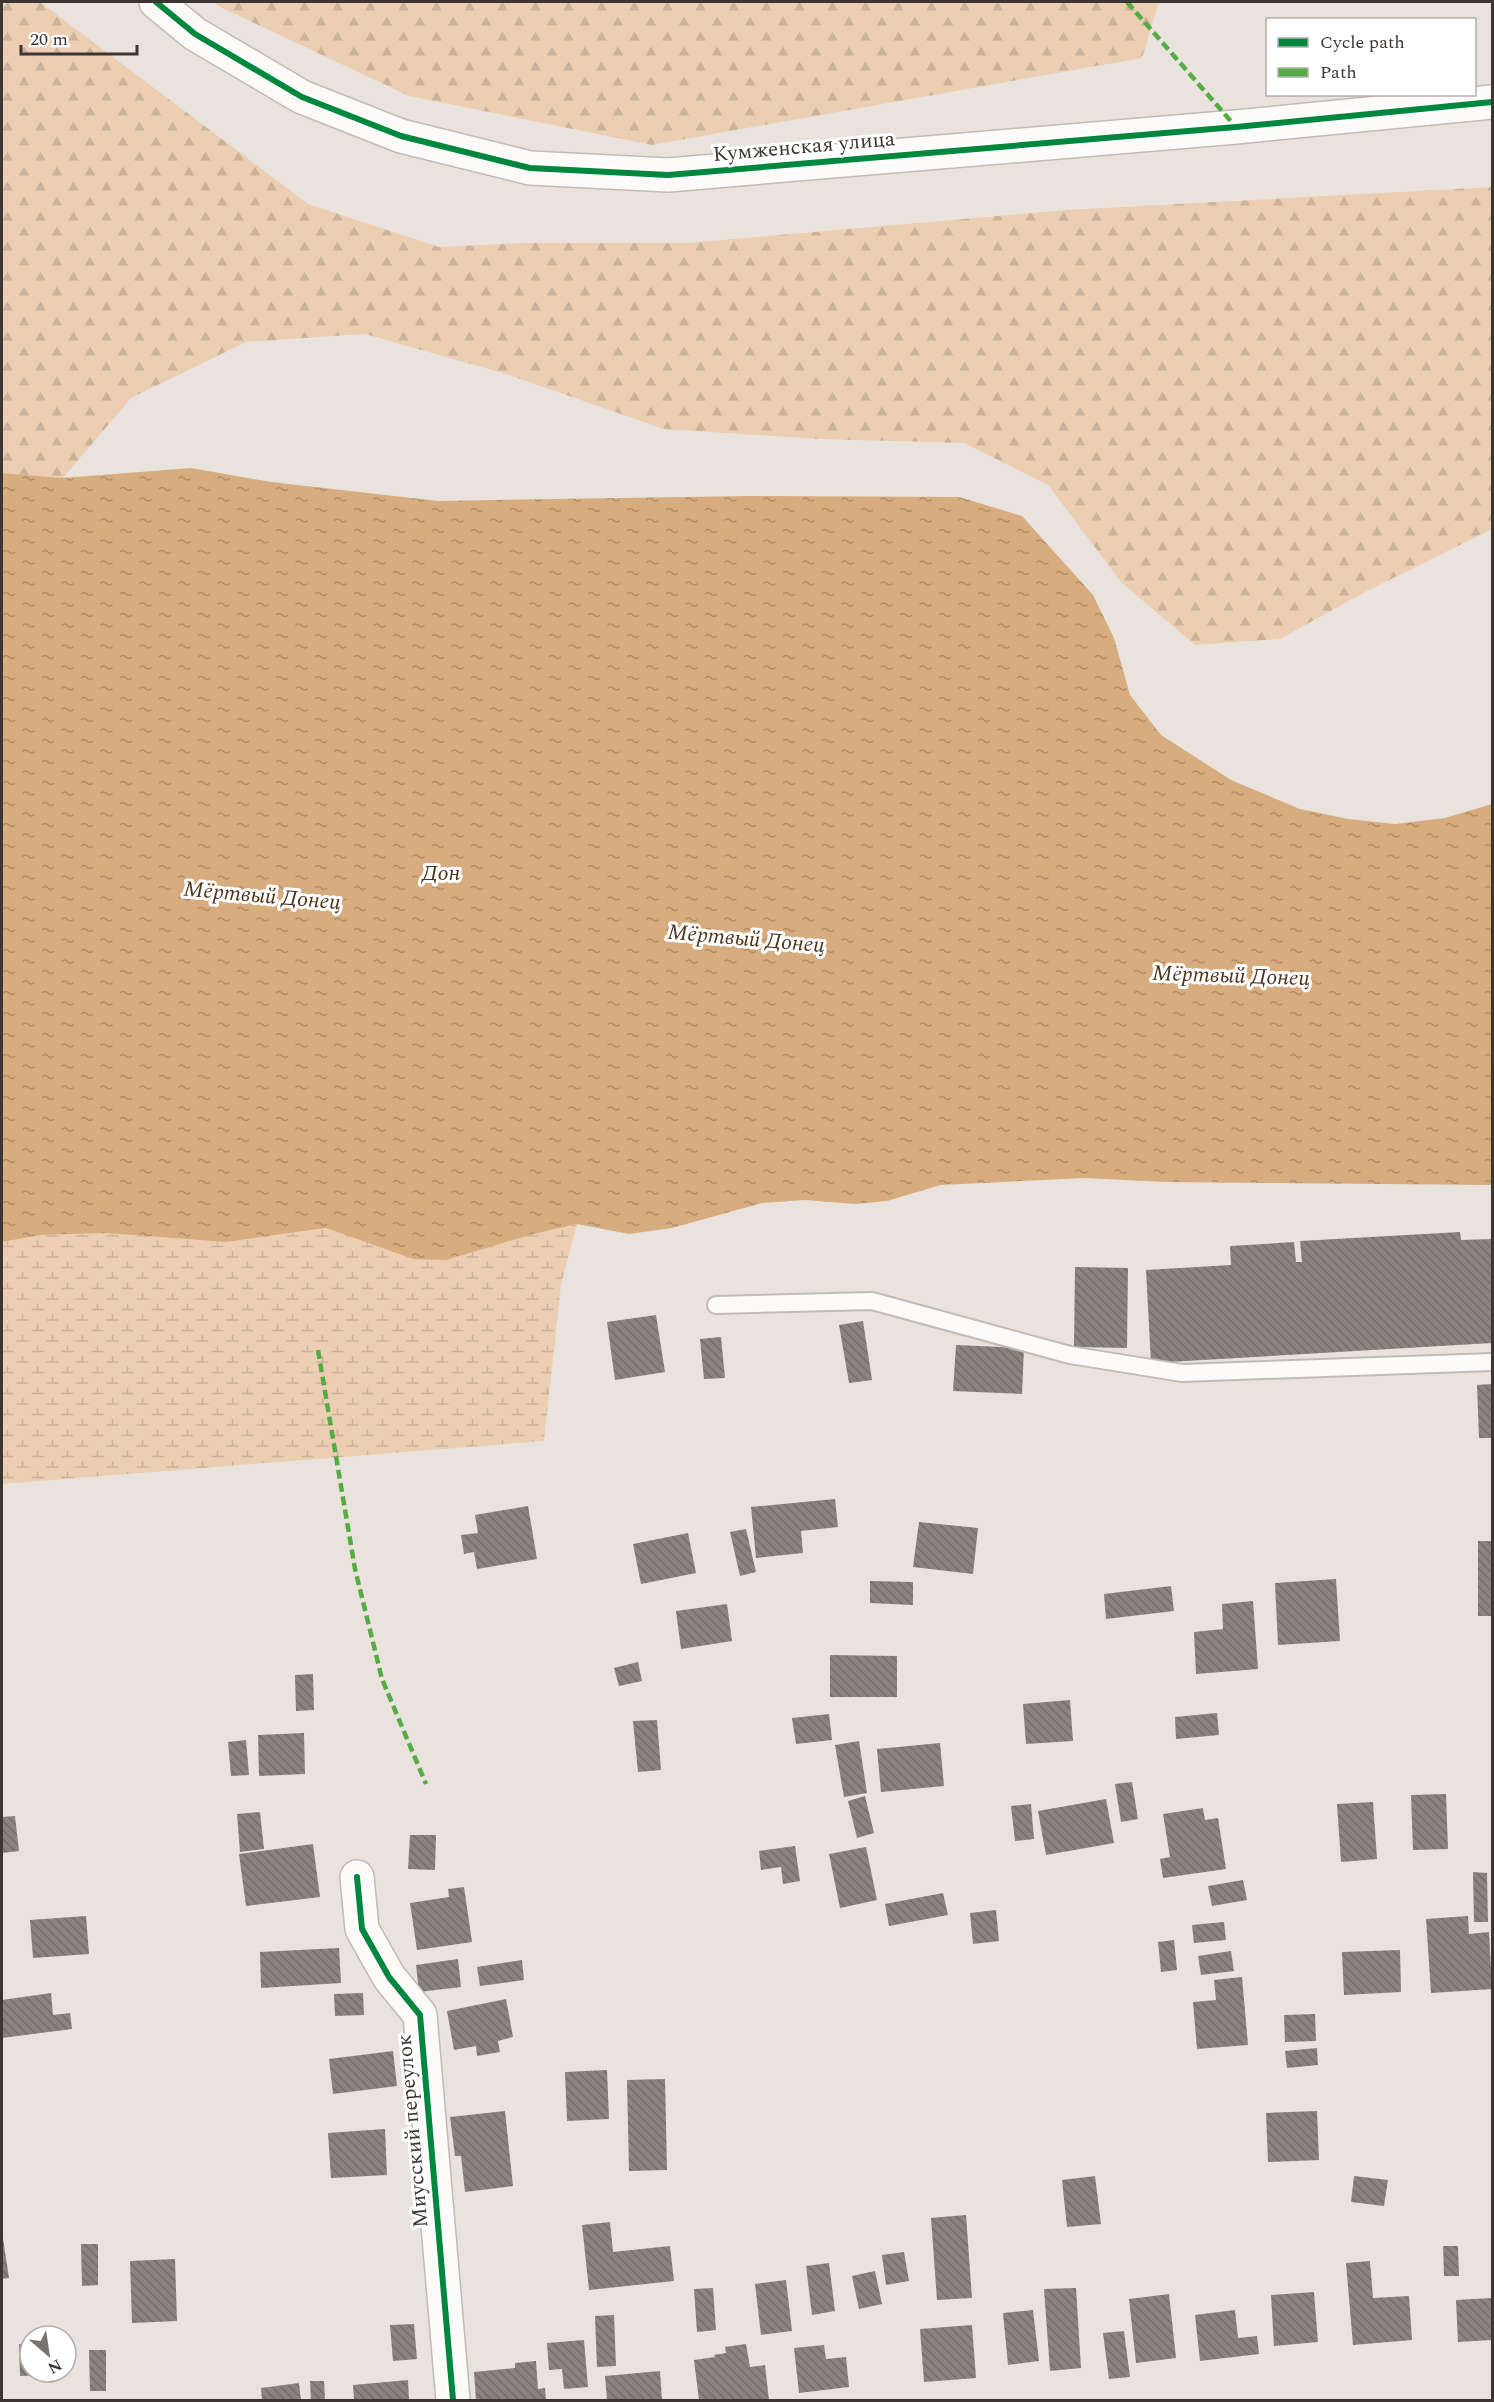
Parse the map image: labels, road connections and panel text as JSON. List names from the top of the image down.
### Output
{
  "streets": {
    "street": ["Кумженская улица", "Миусский переулок"]
  },
  "water": ["Дон", "Мёртвый Донец"],
  "legend": ["Cycle path", "Path"],
  "scale_bar": "20 m",
  "north": "bottom right"
}
